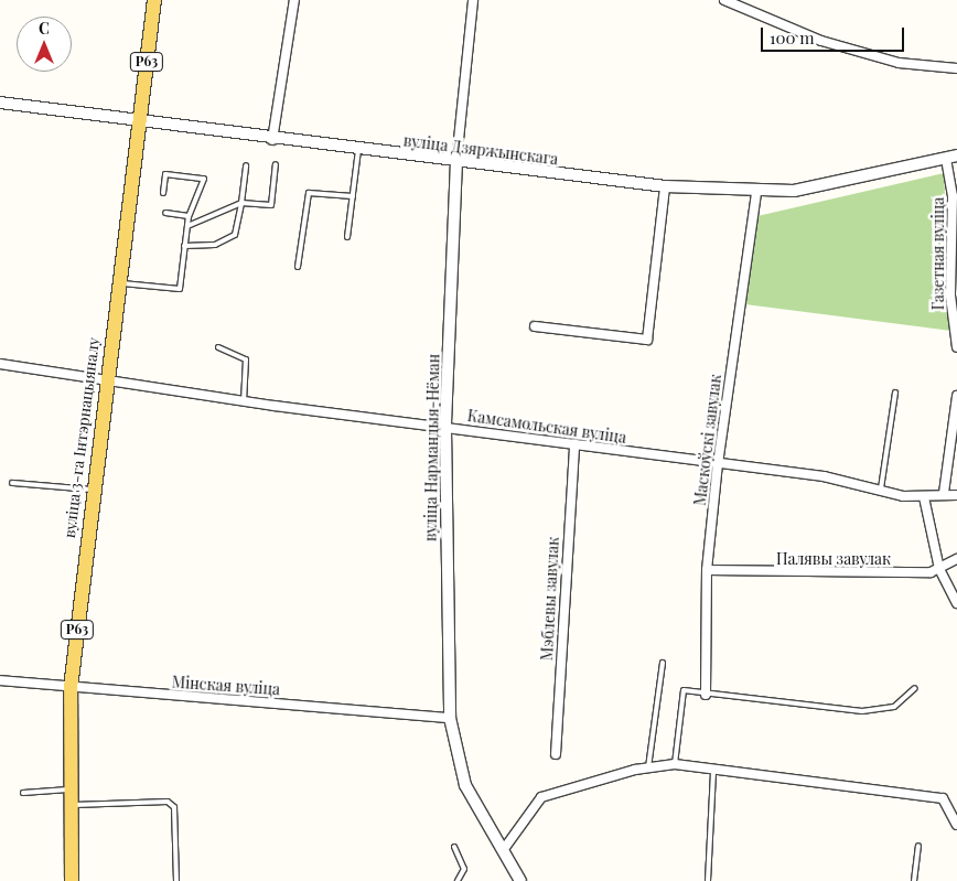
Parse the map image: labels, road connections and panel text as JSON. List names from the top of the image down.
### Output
{
  "streets": {
    "main road": ["Р63", "вуліца 3-га Інтэрнацыяналу"],
    "street": [
      "вуліца Дзяржынскага",
      "Газетная вуліца",
      "Камсамольская вуліца",
      "Маскоўскі завулак",
      "вуліца Нармандыя-Нёман",
      "Палявы завулак",
      "Мэблевы завулак",
      "Мінская вуліца"
    ]
  },
  "crossings": [
    ["вуліца Дзяржынскага", "Газетная вуліца"],
    ["вуліца Дзяржынскага", "вуліца 3-га Інтэрнацыяналу"],
    ["вуліца Дзяржынскага", "Маскоўскі завулак"],
    ["вуліца Дзяржынскага", "вуліца Нармандыя-Нёман"],
    ["Камсамольская вуліца", "вуліца 3-га Інтэрнацыяналу"],
    ["Камсамольская вуліца", "Маскоўскі завулак"],
    ["Камсамольская вуліца", "вуліца Нармандыя-Нёман"],
    ["Камсамольская вуліца", "Мэблевы завулак"],
    ["вуліца 3-га Інтэрнацыяналу", "Мінская вуліца"],
    ["Маскоўскі завулак", "Палявы завулак"],
    ["вуліца Нармандыя-Нёман", "Мінская вуліца"]
  ],
  "scale_bar": "100 m",
  "north": "top"
}
